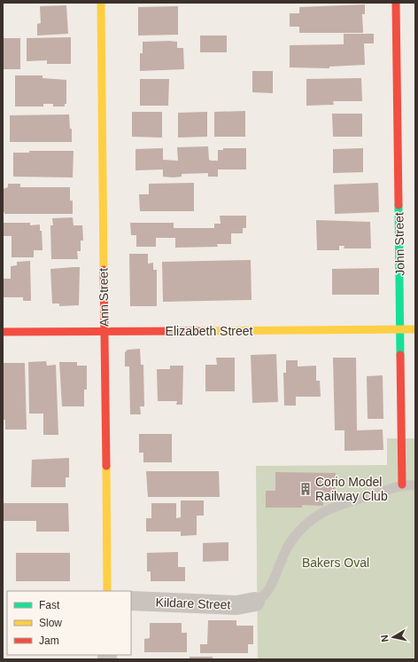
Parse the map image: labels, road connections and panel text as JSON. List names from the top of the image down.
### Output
{
  "streets": {
    "street": [
      "John Street",
      "Ann Street",
      "Elizabeth Street",
      "Kildare Street"
    ]
  },
  "crossings": [
    ["John Street", "Elizabeth Street"],
    ["Ann Street", "Elizabeth Street"]
  ],
  "parks": ["Bakers Oval"],
  "places": {
    "building": ["Corio Model Railway Club"]
  },
  "legend": ["Fast", "Slow", "Jam"],
  "north": "left"
}
